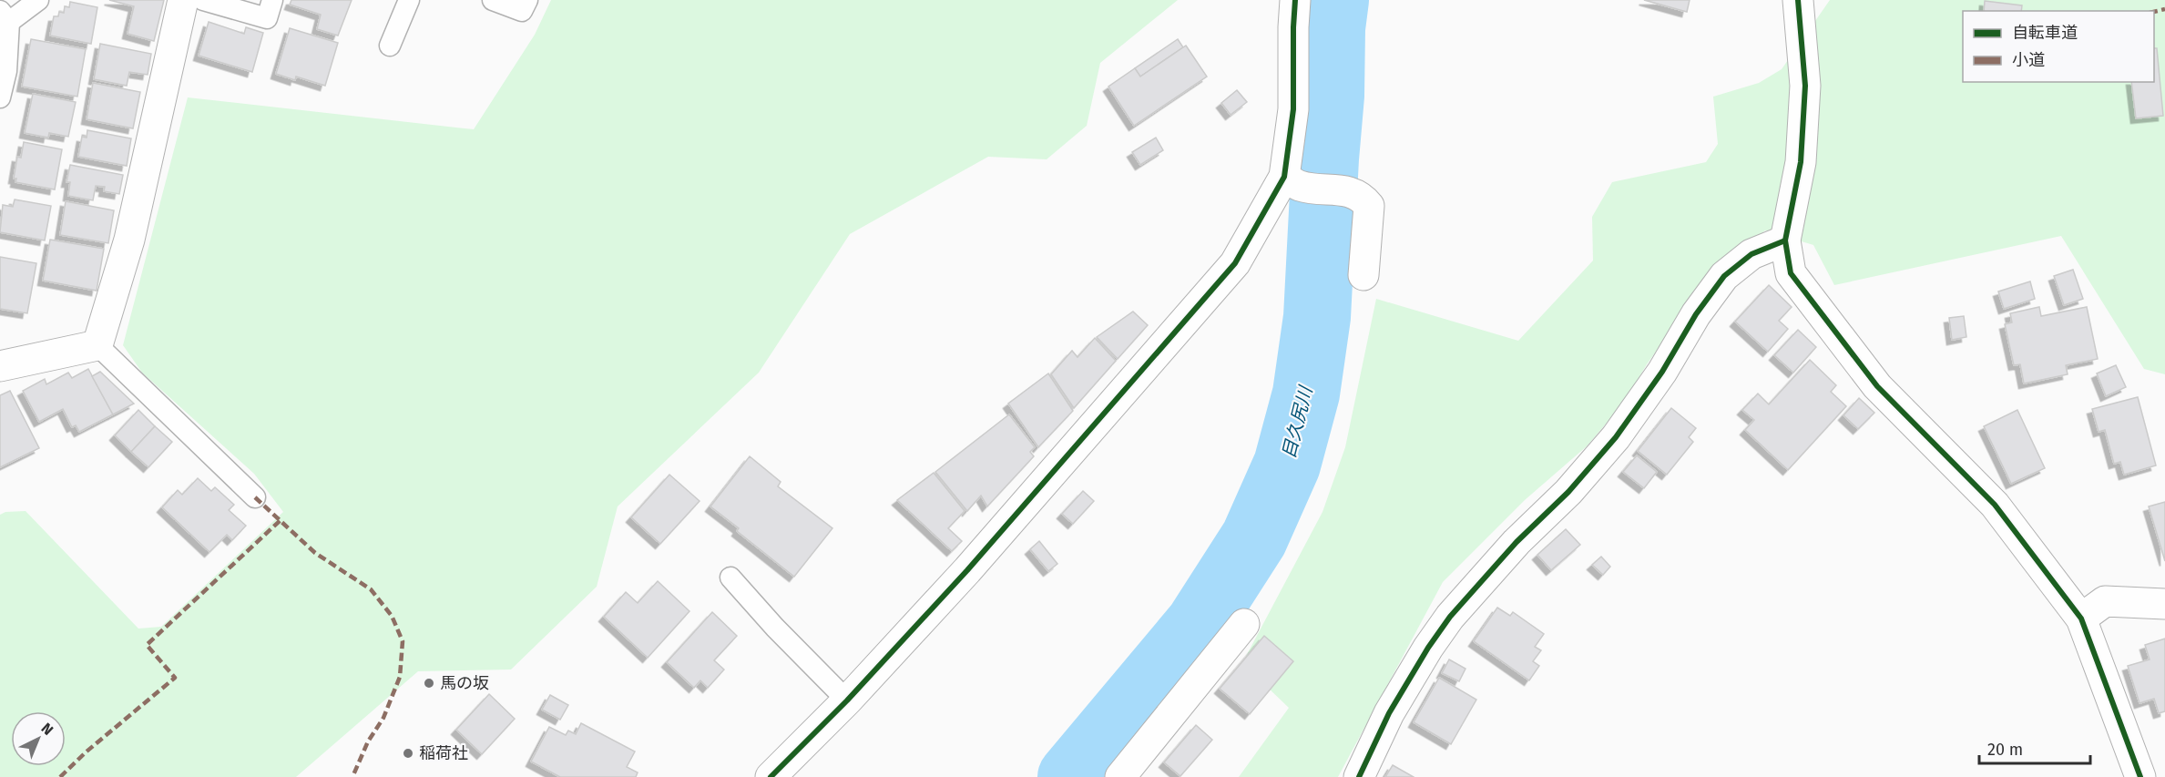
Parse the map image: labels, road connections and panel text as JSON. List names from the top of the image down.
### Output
{
  "water": ["目久尻川"],
  "places": ["馬の坂", "稲荷社"],
  "legend": ["自転車道", "小道"],
  "scale_bar": "20 m",
  "north": "top right"
}
